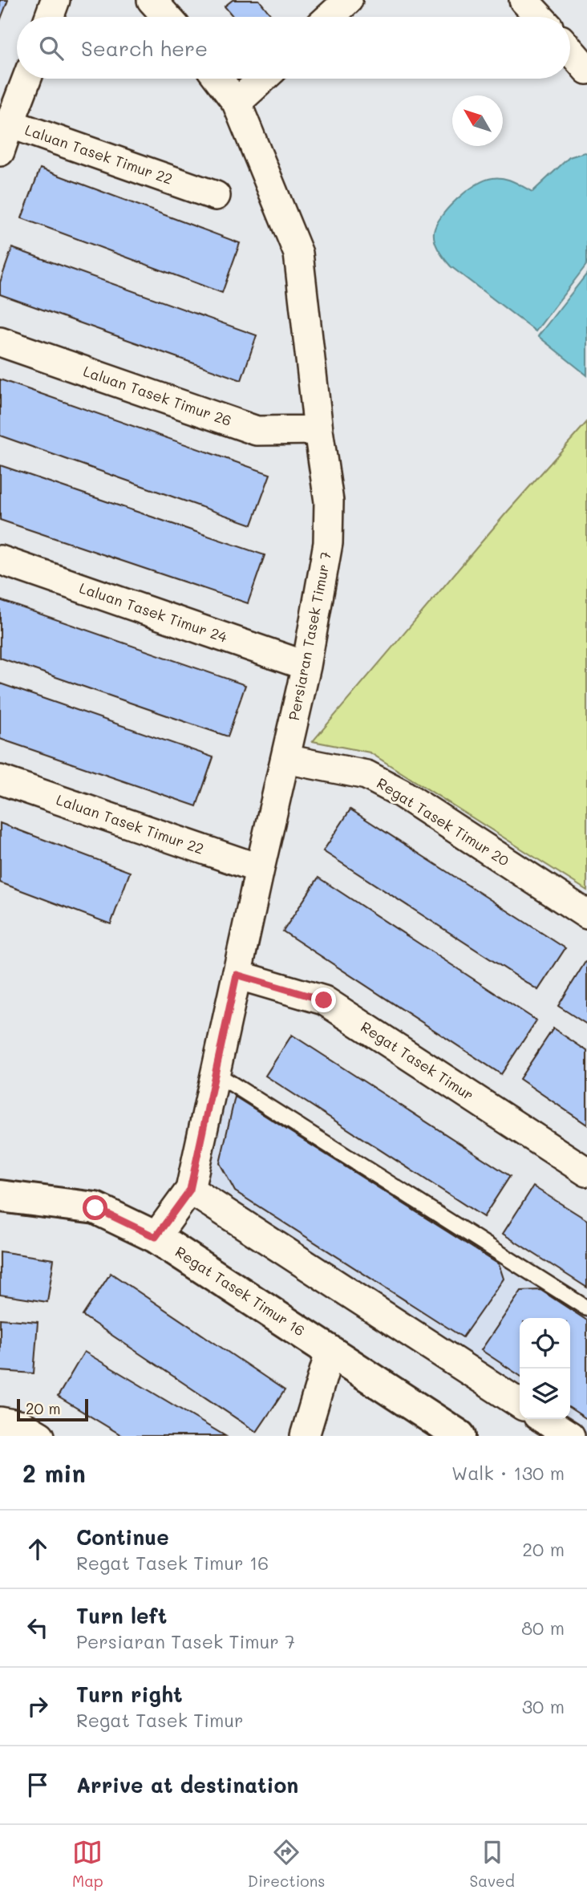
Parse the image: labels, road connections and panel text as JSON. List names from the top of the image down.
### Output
{
  "streets": {
    "street": [
      "Laluan Tasek Timur 22",
      "Laluan Tasek Timur 26",
      "Laluan Tasek Timur 24",
      "Persiaran Tasek Timur 7",
      "Regat Tasek Timur 20",
      "Regat Tasek Timur",
      "Regat Tasek Timur 16"
    ]
  },
  "crossings": [
    ["Laluan Tasek Timur 22", "Persiaran Tasek Timur 7"],
    ["Laluan Tasek Timur 26", "Persiaran Tasek Timur 7"],
    ["Laluan Tasek Timur 24", "Persiaran Tasek Timur 7"],
    ["Persiaran Tasek Timur 7", "Regat Tasek Timur 20"],
    ["Persiaran Tasek Timur 7", "Regat Tasek Timur"],
    ["Persiaran Tasek Timur 7", "Regat Tasek Timur 16"]
  ],
  "scale_bar": "20 m",
  "north": "top left",
  "page": {
    "search": "Search here",
    "scale": "20 m",
    "heading": ["2 min", "Walk · 130 m"],
    "list": [
      ["Continue", "Regat Tasek Timur 16", "20 m"],
      ["Turn left", "Persiaran Tasek Timur 7", "80 m"],
      ["Turn right", "Regat Tasek Timur", "30 m"],
      "Arrive at destination"
    ],
    "nav": ["Map", "Directions", "Saved"]
  }
}
